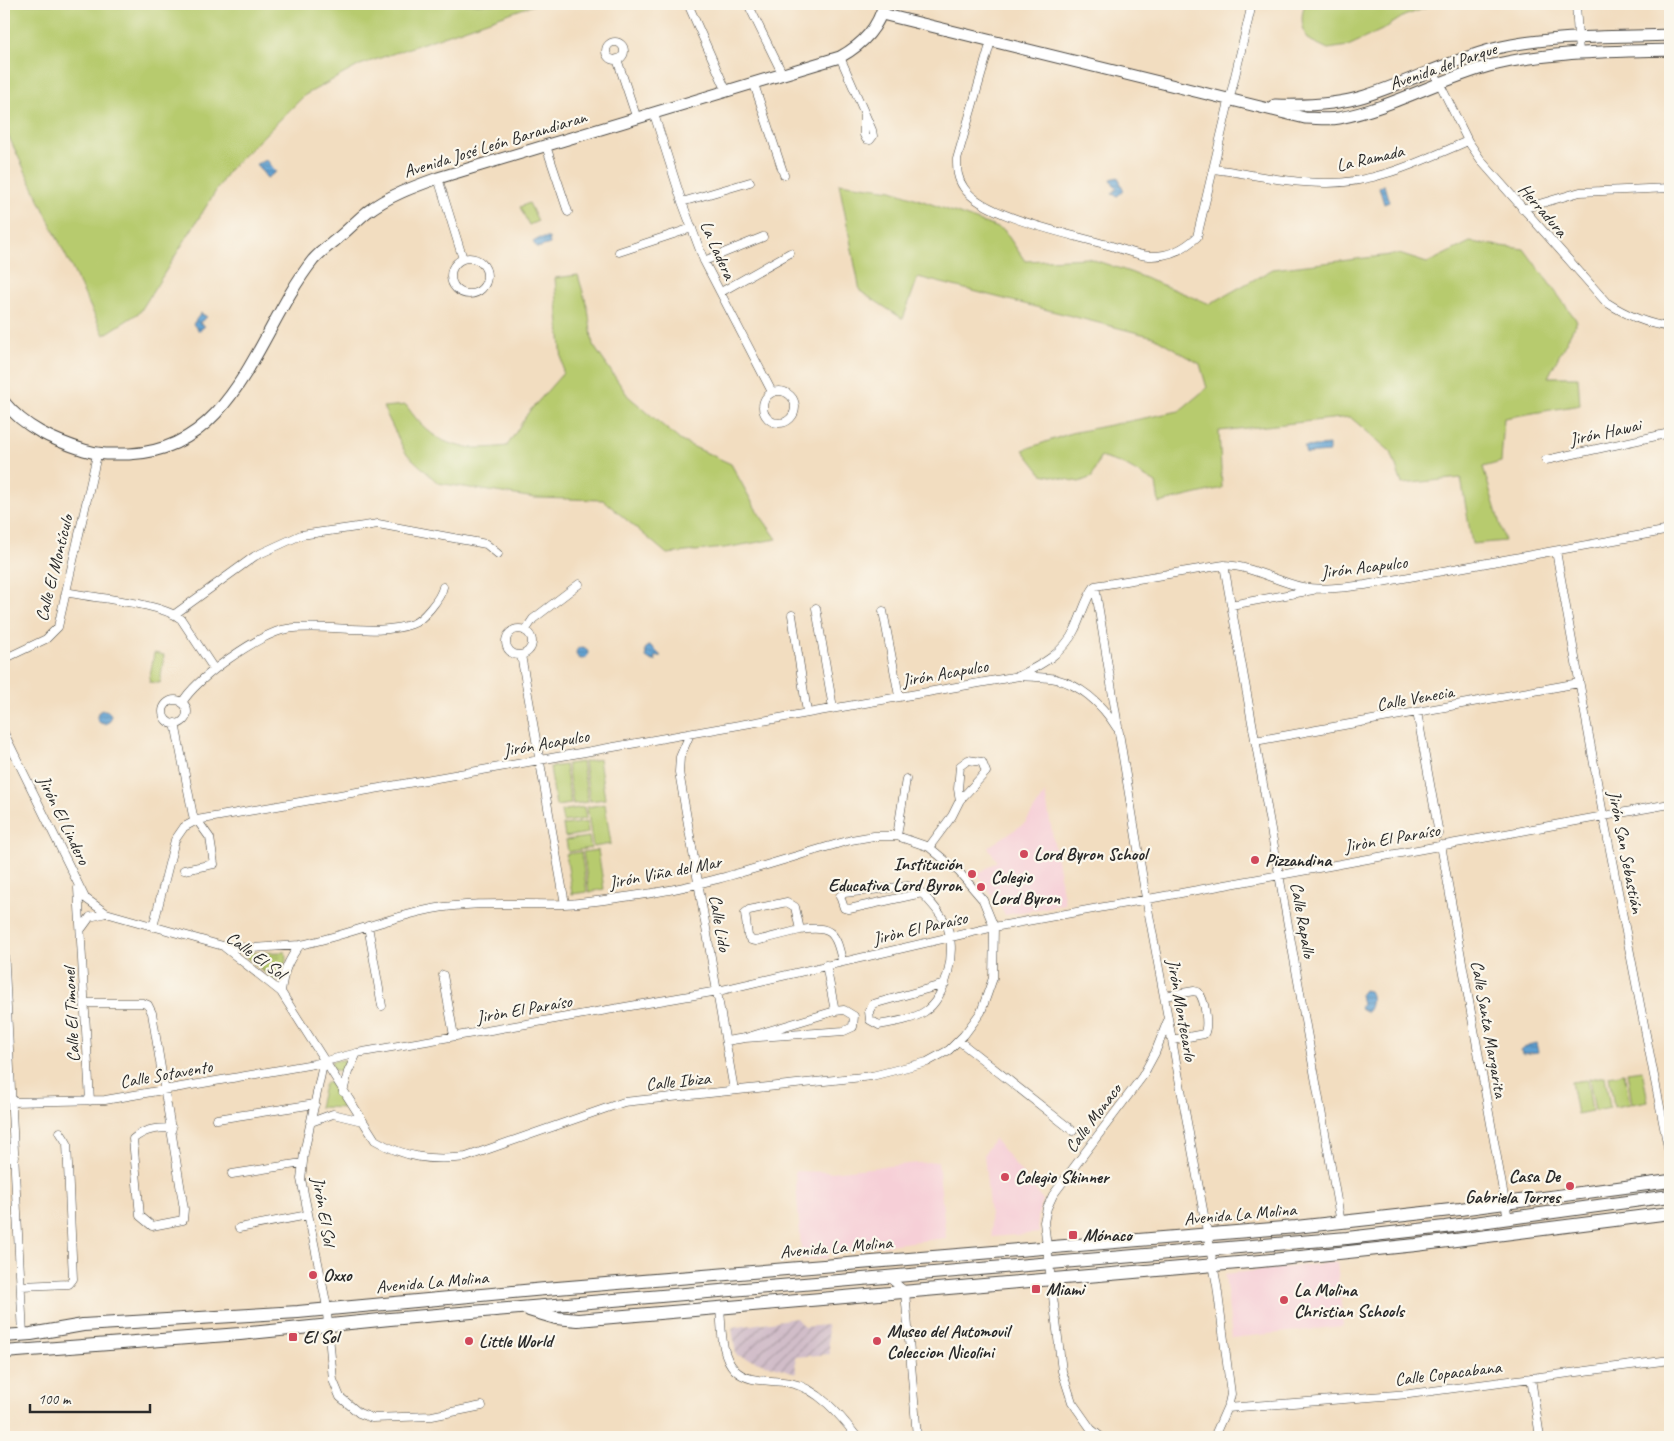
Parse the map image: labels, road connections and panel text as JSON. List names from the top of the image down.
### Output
{
  "streets": {
    "main road": ["Avenida La Molina"],
    "street": [
      "Avenida del Parque",
      "Avenida José León Barandiaran",
      "La Ramada",
      "Herradura",
      "La Ladera",
      "Jirón Hawai",
      "Jirón Acapulco",
      "Calle El Montículo",
      "Calle Venecia",
      "Jirón El Lindero",
      "Jiròn El Paraíso",
      "Jirón San Sebastián",
      "Jirón Viña del Mar",
      "Calle Rapallo",
      "Calle Lido",
      "Calle El Sol",
      "Jirón Montecarlo",
      "Calle El Timonel",
      "Calle Santa Margarita",
      "Calle Sotavento",
      "Calle Ibiza",
      "Calle Monaco",
      "Jirón El Sol",
      "Calle Copacabana"
    ]
  },
  "crossings": [
    ["Avenida del Parque", "Avenida José León Barandiaran"],
    ["Avenida del Parque", "Herradura"],
    ["Avenida José León Barandiaran", "La Ladera"],
    ["Avenida José León Barandiaran", "Calle El Montículo"],
    ["La Ramada", "Herradura"],
    ["Jirón Acapulco", "Jirón San Sebastián"],
    ["Jirón Acapulco", "Calle Rapallo"],
    ["Jirón Acapulco", "Calle Lido"],
    ["Jirón Acapulco", "Jirón Montecarlo"],
    ["Calle Venecia", "Jirón San Sebastián"],
    ["Calle Venecia", "Calle Rapallo"],
    ["Jirón El Lindero", "Calle El Sol"],
    ["Jirón El Lindero", "Calle El Timonel"],
    ["Jiròn El Paraíso", "Jirón San Sebastián"],
    ["Jiròn El Paraíso", "Jirón Viña del Mar"],
    ["Jiròn El Paraíso", "Calle Rapallo"],
    ["Jiròn El Paraíso", "Calle Lido"],
    ["Jiròn El Paraíso", "Calle El Sol"],
    ["Jiròn El Paraíso", "Jirón Montecarlo"],
    ["Jiròn El Paraíso", "Calle Santa Margarita"],
    ["Jiròn El Paraíso", "Calle Sotavento"],
    ["Jiròn El Paraíso", "Calle Ibiza"],
    ["Jiròn El Paraíso", "Jirón El Sol"],
    ["Jirón Viña del Mar", "Calle Lido"],
    ["Jirón Viña del Mar", "Calle El Sol"],
    ["Jirón Viña del Mar", "Calle Ibiza"],
    ["Calle Rapallo", "Avenida La Molina"],
    ["Calle Lido", "Calle Ibiza"],
    ["Calle El Sol", "Calle Sotavento"],
    ["Calle El Sol", "Calle Ibiza"],
    ["Calle El Sol", "Jirón El Sol"],
    ["Jirón Montecarlo", "Calle Monaco"],
    ["Jirón Montecarlo", "Avenida La Molina"],
    ["Jirón Montecarlo", "Calle Copacabana"],
    ["Calle El Timonel", "Calle Sotavento"],
    ["Calle Santa Margarita", "Avenida La Molina"],
    ["Calle Sotavento", "Calle Ibiza"],
    ["Calle Sotavento", "Jirón El Sol"],
    ["Calle Ibiza", "Jirón El Sol"],
    ["Calle Monaco", "Avenida La Molina"],
    ["Jirón El Sol", "Avenida La Molina"]
  ],
  "places": {
    "other": [
      "Lord Byron School",
      "Pizzandina",
      "Institución Educativa Lord Byron",
      "Colegio Lord Byron",
      "Colegio Skinner",
      "Casa De Gabriela Torres",
      "Oxxo",
      "La Molina Christian Schools",
      "Little World",
      "Museo del Automovil Coleccion Nicolini"
    ],
    "transit": ["Mónaco", "Miami", "El Sol"]
  },
  "scale_bar": "100 m"
}
